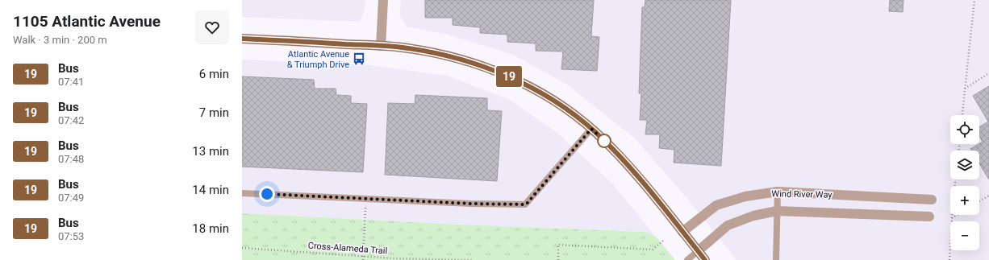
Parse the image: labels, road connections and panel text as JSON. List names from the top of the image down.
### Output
{
  "streets": {
    "street": ["Wind River Way"],
    "path": ["Cross-Alameda Trail"]
  },
  "places": {
    "bus stop": ["Atlantic Avenue & Triumph Drive"]
  },
  "lines": ["bus line 19"],
  "page": {
    "heading": ["1105 Atlantic Avenue", "Walk · 3 min · 200 m"],
    "on_map": "19",
    "list": [
      {
        "mark": "19",
        "name": "Bus",
        "note": "07:41",
        "value": "6 min"
      },
      {
        "mark": "19",
        "name": "Bus",
        "note": "07:42",
        "value": "7 min"
      },
      {
        "mark": "19",
        "name": "Bus",
        "note": "07:48",
        "value": "13 min"
      },
      {
        "mark": "19",
        "name": "Bus",
        "note": "07:49",
        "value": "14 min"
      },
      {
        "mark": "19",
        "name": "Bus",
        "note": "07:53",
        "value": "18 min"
      }
    ],
    "map_buttons": ["+", "−"]
  }
}
